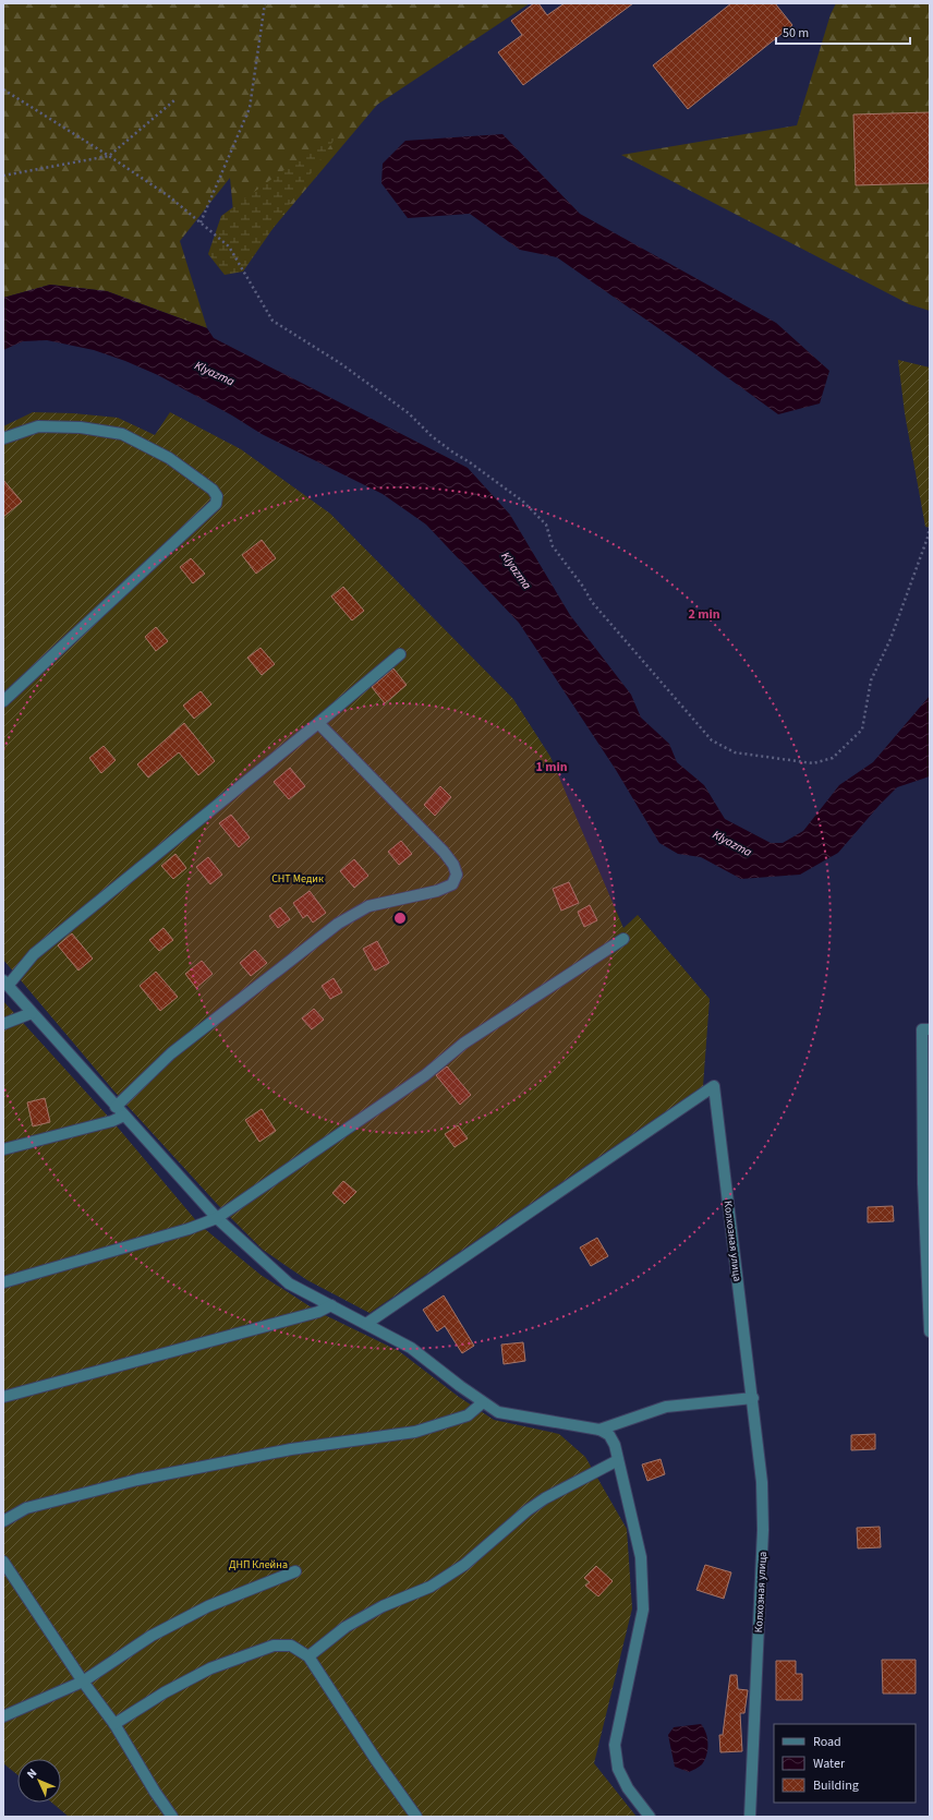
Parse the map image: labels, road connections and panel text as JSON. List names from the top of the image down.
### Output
{
  "streets": {
    "street": ["Колхозная улица"]
  },
  "water": ["Klyazma"],
  "parks": ["СНТ Медик", "ДНП Клейна"],
  "legend": ["Road", "Water", "Building"],
  "scale_bar": "50 m",
  "north": "top left",
  "rings": ["2 min", "1 min"]
}
